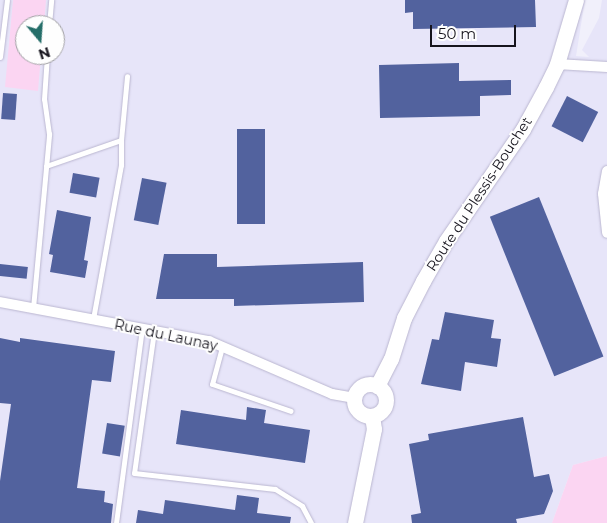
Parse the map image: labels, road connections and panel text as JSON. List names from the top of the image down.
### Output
{
  "streets": {
    "street": ["Route du Plessis-Bouchet", "Rue du Launay"]
  },
  "crossings": [
    ["Route du Plessis-Bouchet", "Rue du Launay"]
  ],
  "scale_bar": "50 m",
  "north": "bottom"
}
